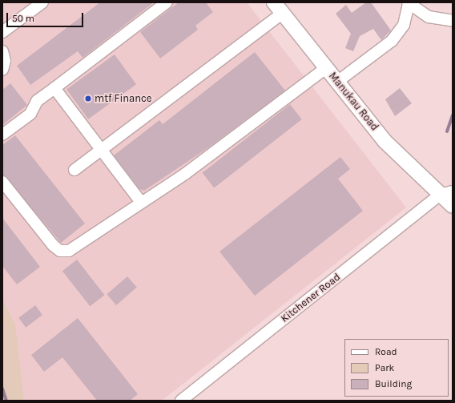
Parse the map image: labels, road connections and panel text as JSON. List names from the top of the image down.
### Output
{
  "streets": {
    "main road": ["Manukau Road"],
    "street": ["Kitchener Road"]
  },
  "crossings": [
    ["Manukau Road", "Kitchener Road"]
  ],
  "places": ["mtf Finance"],
  "legend": ["Road", "Park", "Building"],
  "scale_bar": "50 m"
}
